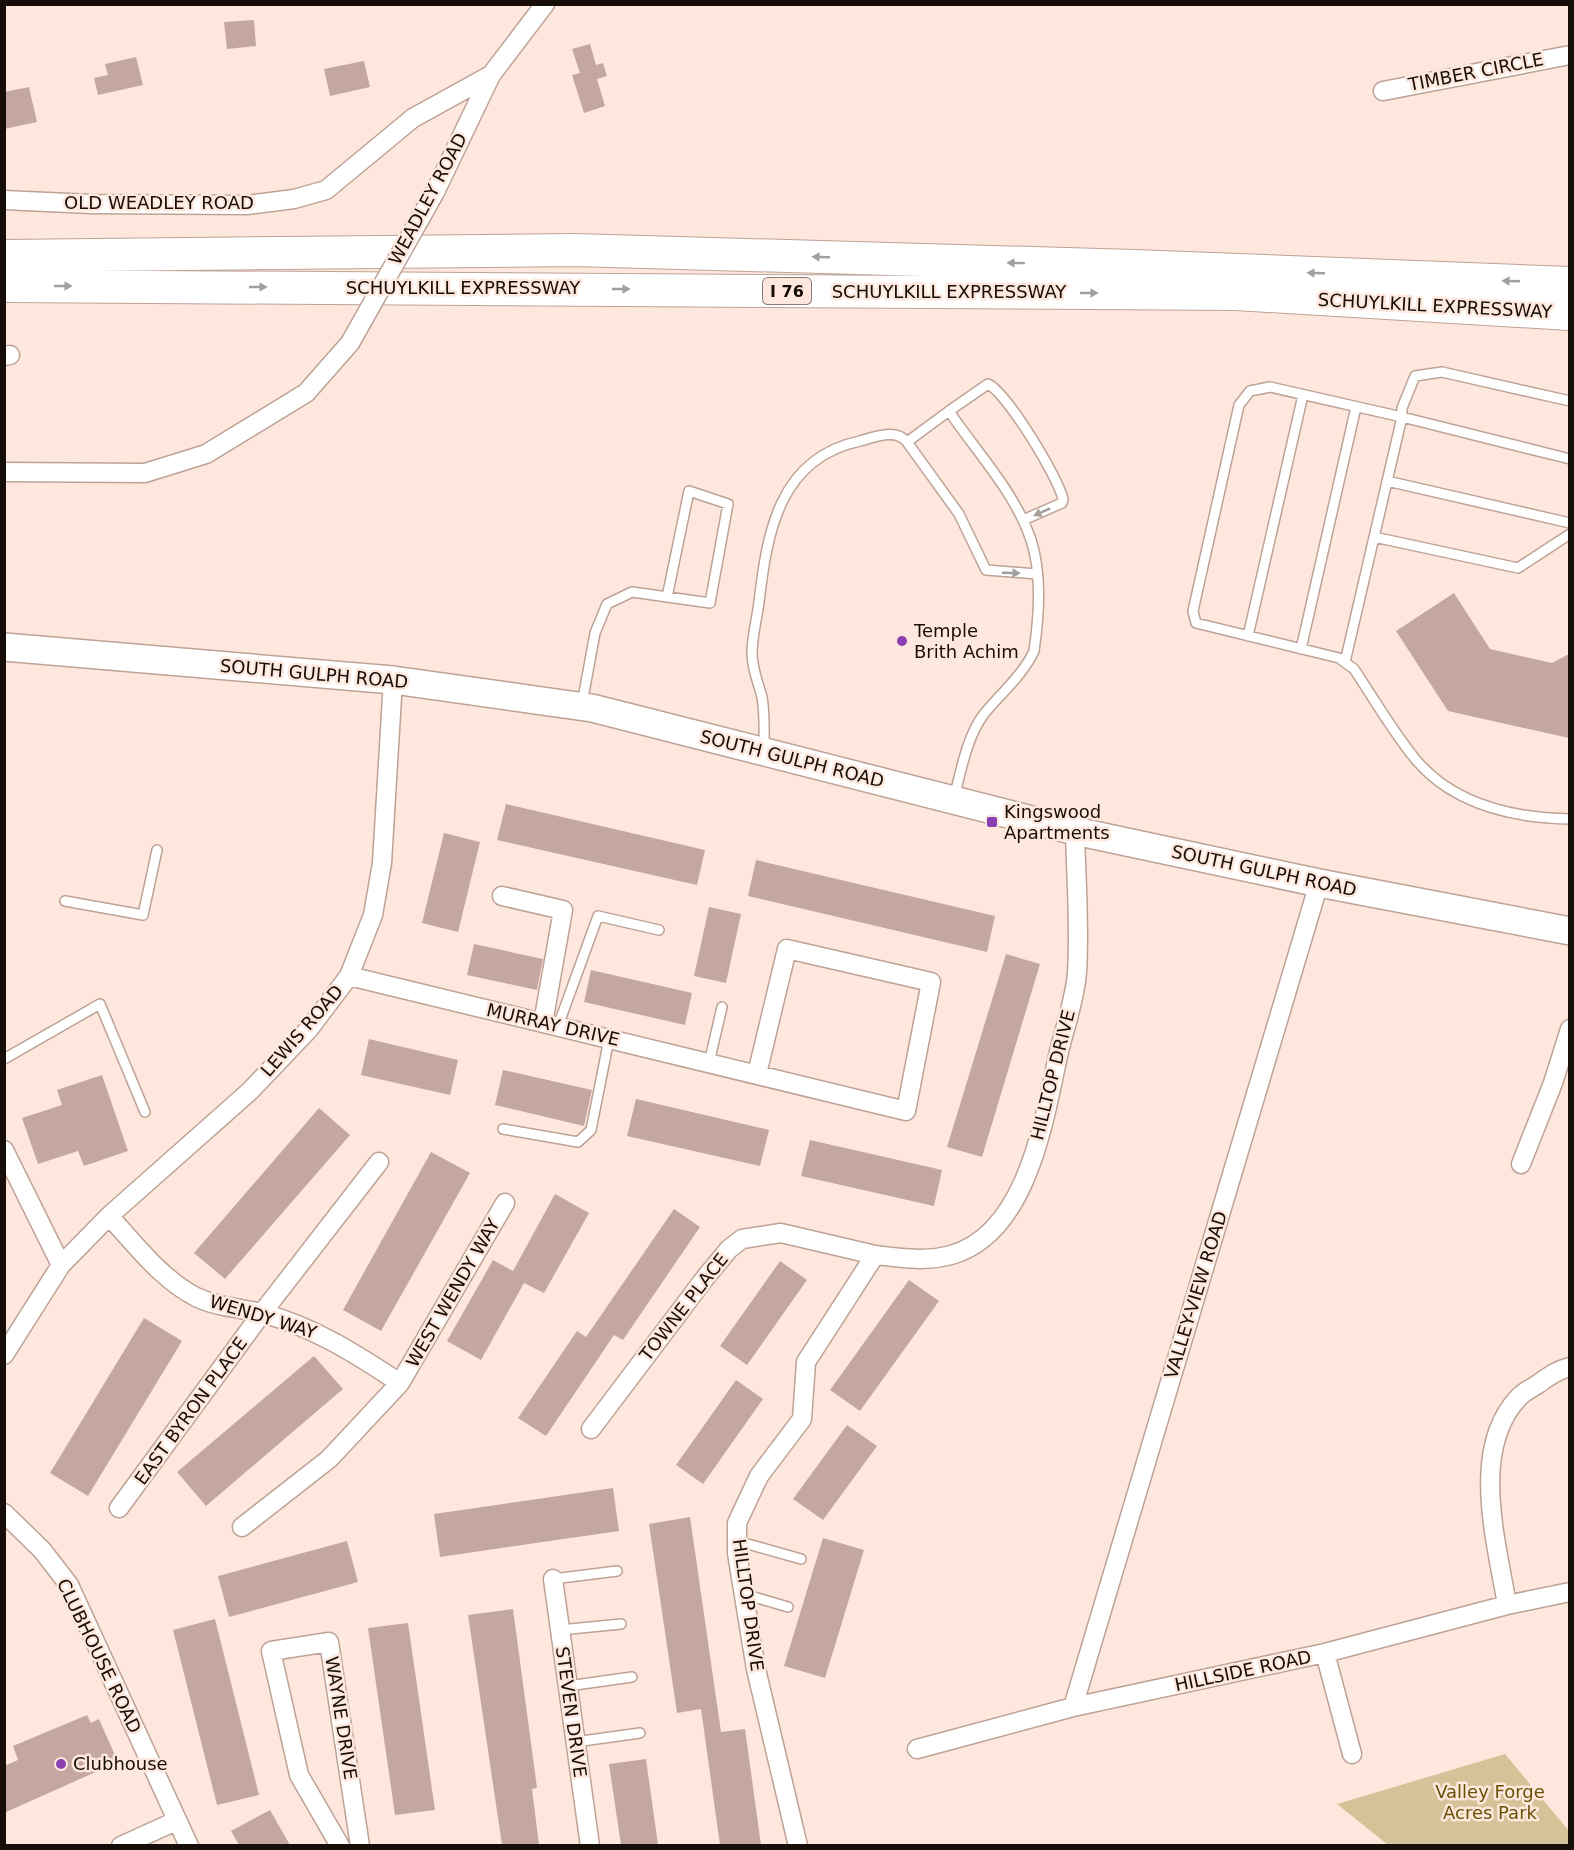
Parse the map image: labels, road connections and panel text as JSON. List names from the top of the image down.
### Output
{
  "streets": {
    "highway": ["SCHUYLKILL EXPRESSWAY", "I 76"],
    "main road": ["SOUTH GULPH ROAD"],
    "street": [
      "TIMBER CIRCLE",
      "WEADLEY ROAD",
      "OLD WEADLEY ROAD",
      "MURRAY DRIVE",
      "LEWIS ROAD",
      "HILLTOP DRIVE",
      "WEST WENDY WAY",
      "VALLEY-VIEW ROAD",
      "TOWNE PLACE",
      "WENDY WAY",
      "EAST BYRON PLACE",
      "CLUBHOUSE ROAD",
      "HILLSIDE ROAD",
      "STEVEN DRIVE",
      "WAYNE DRIVE"
    ]
  },
  "crossings": [
    ["WEADLEY ROAD", "OLD WEADLEY ROAD"],
    ["SOUTH GULPH ROAD", "LEWIS ROAD"],
    ["SOUTH GULPH ROAD", "HILLTOP DRIVE"],
    ["SOUTH GULPH ROAD", "VALLEY-VIEW ROAD"],
    ["MURRAY DRIVE", "LEWIS ROAD"],
    ["LEWIS ROAD", "WENDY WAY"],
    ["HILLTOP DRIVE", "TOWNE PLACE"],
    ["WEST WENDY WAY", "WENDY WAY"],
    ["VALLEY-VIEW ROAD", "HILLSIDE ROAD"],
    ["WENDY WAY", "EAST BYRON PLACE"]
  ],
  "parks": ["Valley Forge Acres Park"],
  "places": {
    "other": ["Temple Brith Achim", "Clubhouse"],
    "transit": ["Kingswood Apartments"]
  }
}
